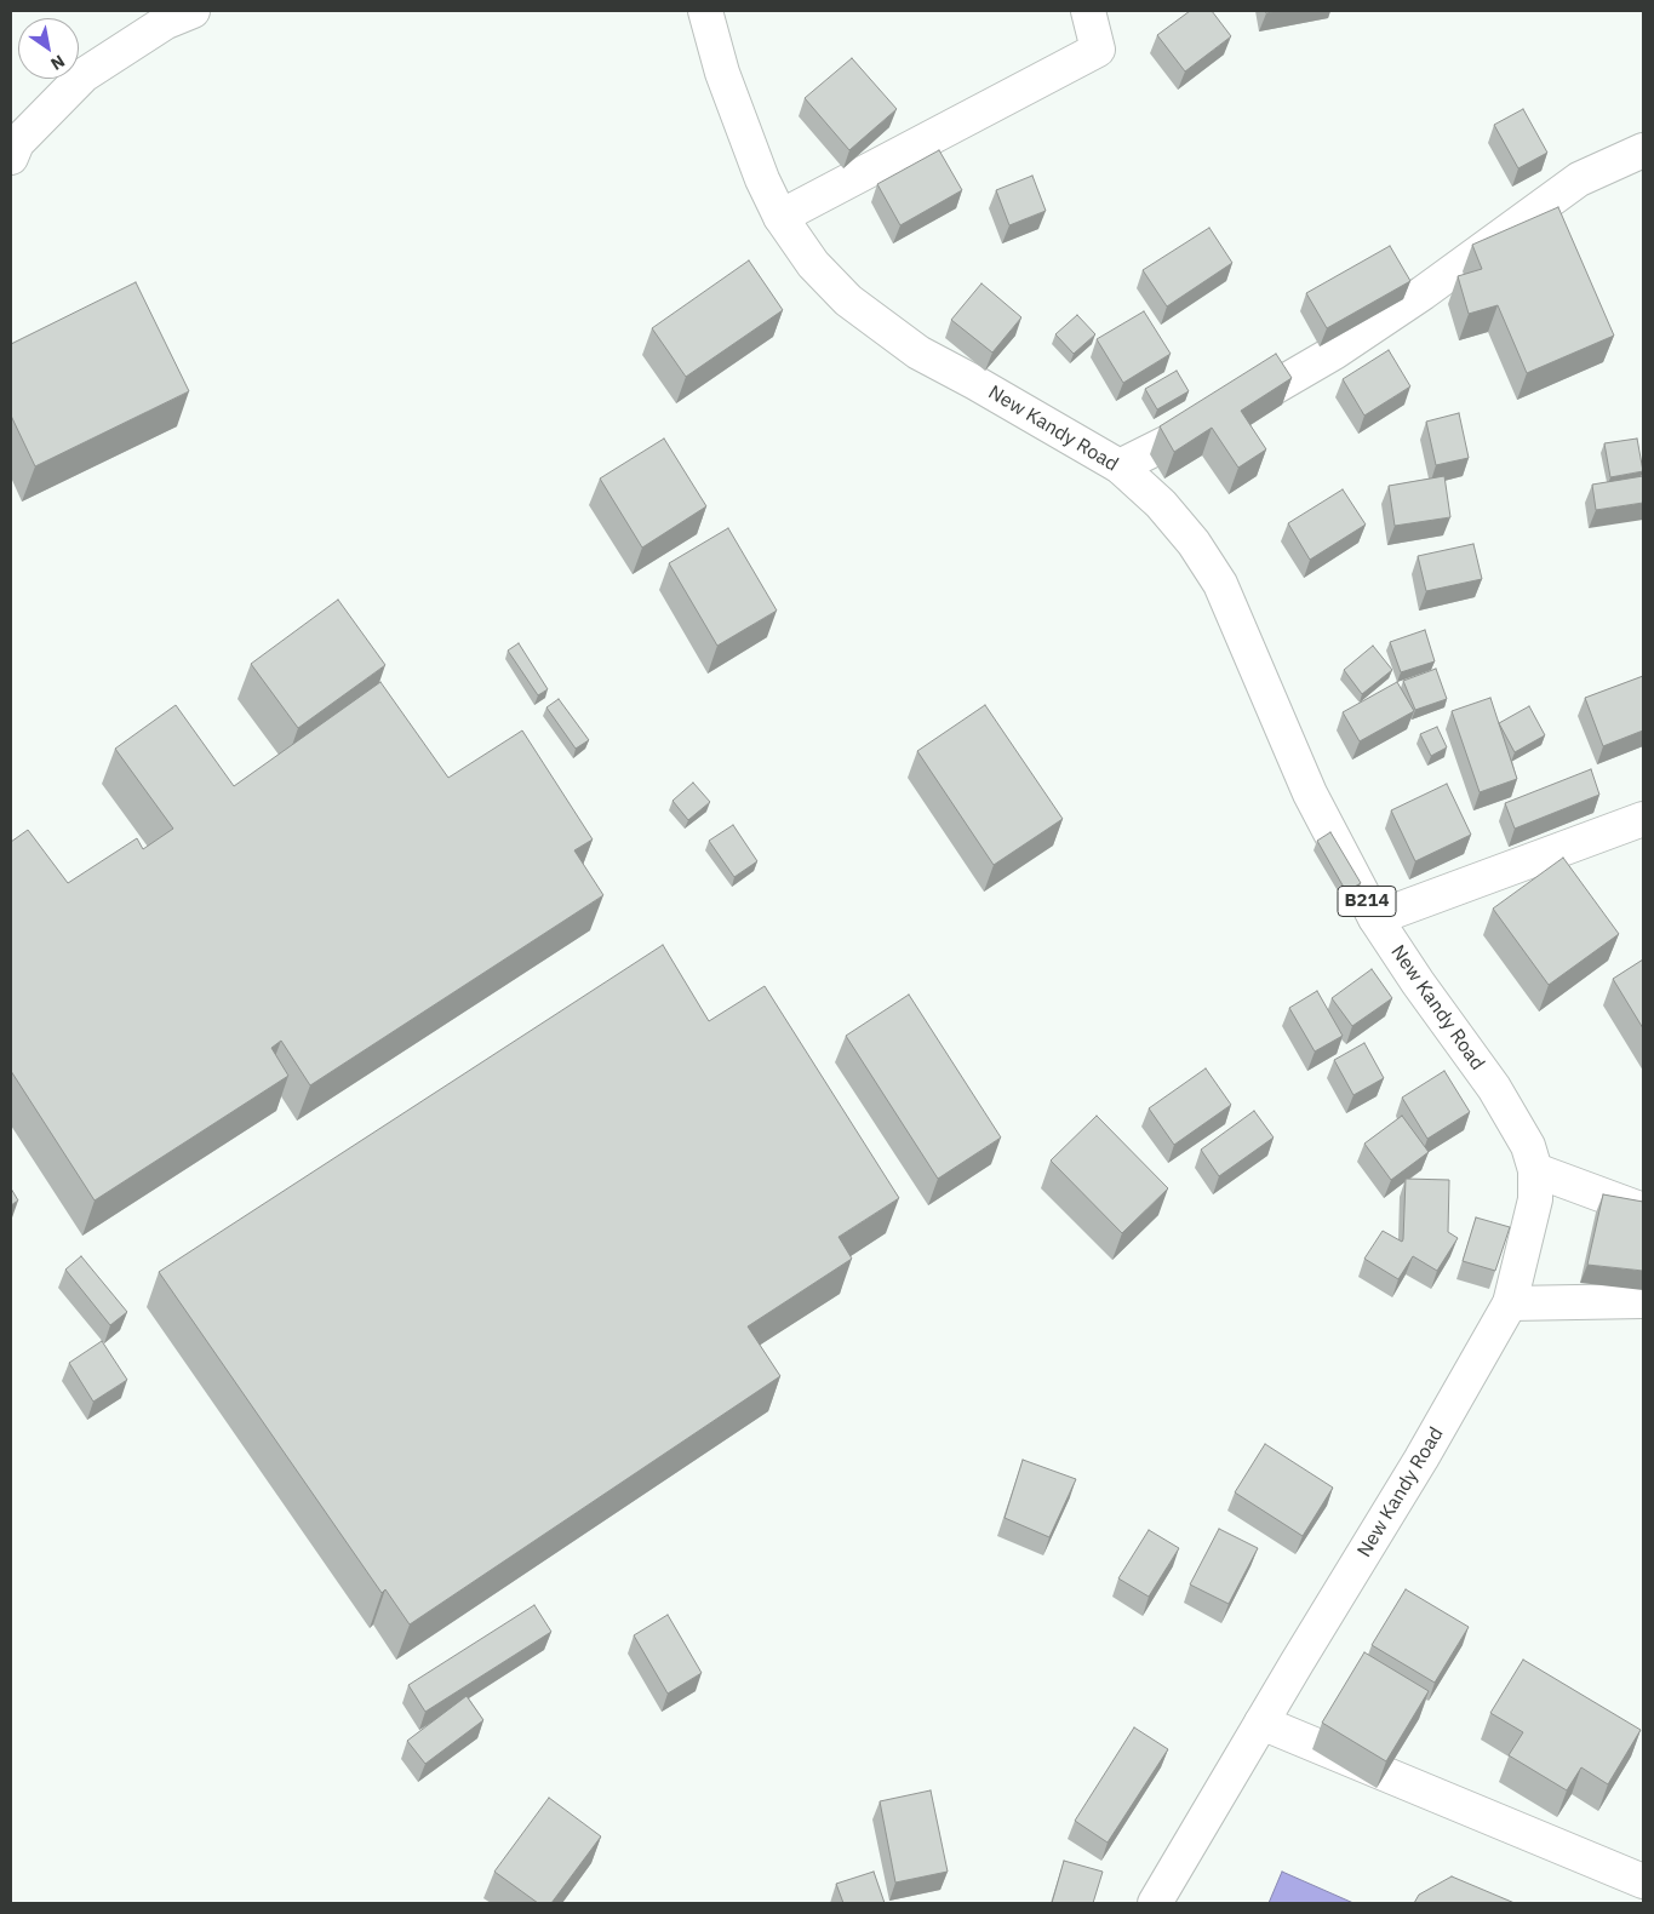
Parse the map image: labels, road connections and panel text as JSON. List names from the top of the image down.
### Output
{
  "streets": {
    "main road": ["New Kandy Road", "B214"]
  },
  "north": "bottom right"
}
